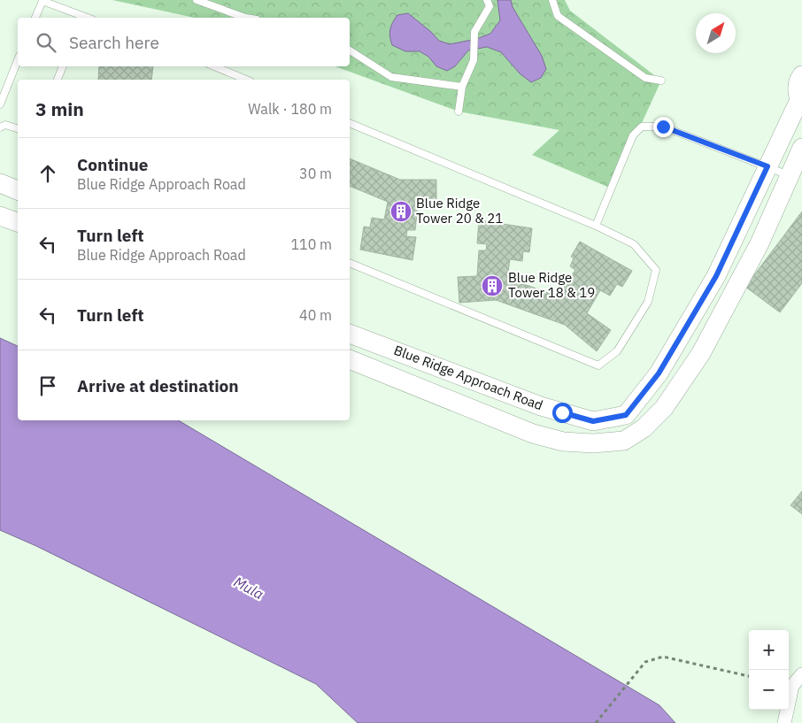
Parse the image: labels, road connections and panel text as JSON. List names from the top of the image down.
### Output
{
  "streets": {
    "street": ["Blue Ridge Approach Road"]
  },
  "water": ["Mula"],
  "places": {
    "building": ["Blue Ridge Tower 20 & 21", "Blue Ridge Tower 18 & 19"]
  },
  "north": "top right",
  "page": {
    "search": "Search here",
    "heading": ["3 min", "Walk · 180 m"],
    "list": [
      ["Continue", "Blue Ridge Approach Road", "30 m"],
      ["Turn left", "Blue Ridge Approach Road", "110 m"],
      ["Turn left", "40 m"],
      "Arrive at destination"
    ],
    "map_buttons": ["+", "−"]
  }
}
